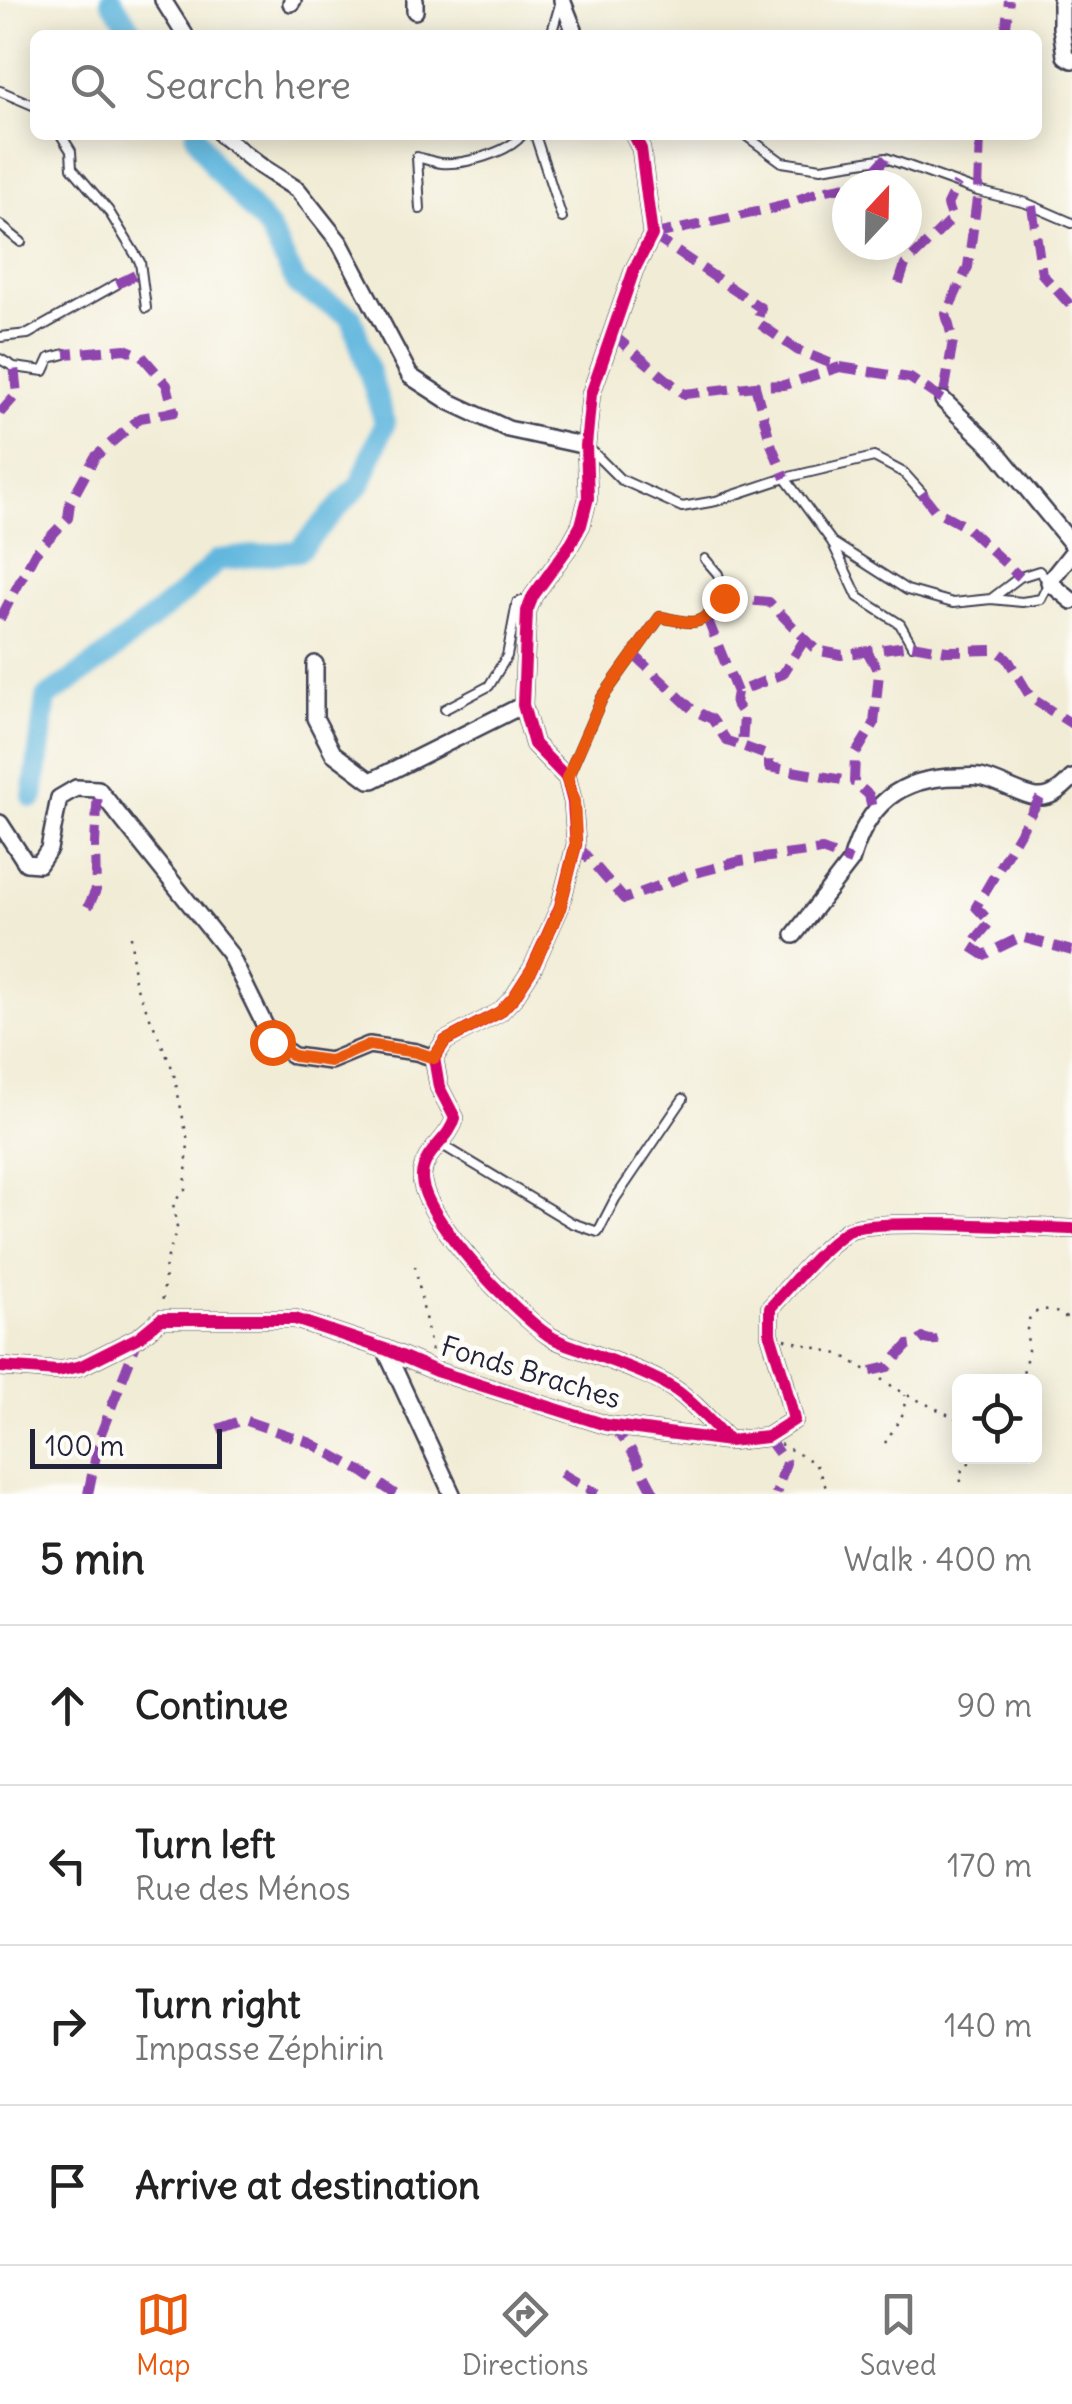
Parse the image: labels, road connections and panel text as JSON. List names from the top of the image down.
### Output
{
  "streets": {
    "street": ["Fonds Braches"]
  },
  "scale_bar": "100 m",
  "north": "top",
  "page": {
    "search": "Search here",
    "scale": "100 m",
    "heading": ["5 min", "Walk · 400 m"],
    "list": [
      ["Continue", "90 m"],
      ["Turn left", "Rue des Ménos", "170 m"],
      ["Turn right", "Impasse Zéphirin", "140 m"],
      "Arrive at destination"
    ],
    "nav": ["Map", "Directions", "Saved"]
  }
}
